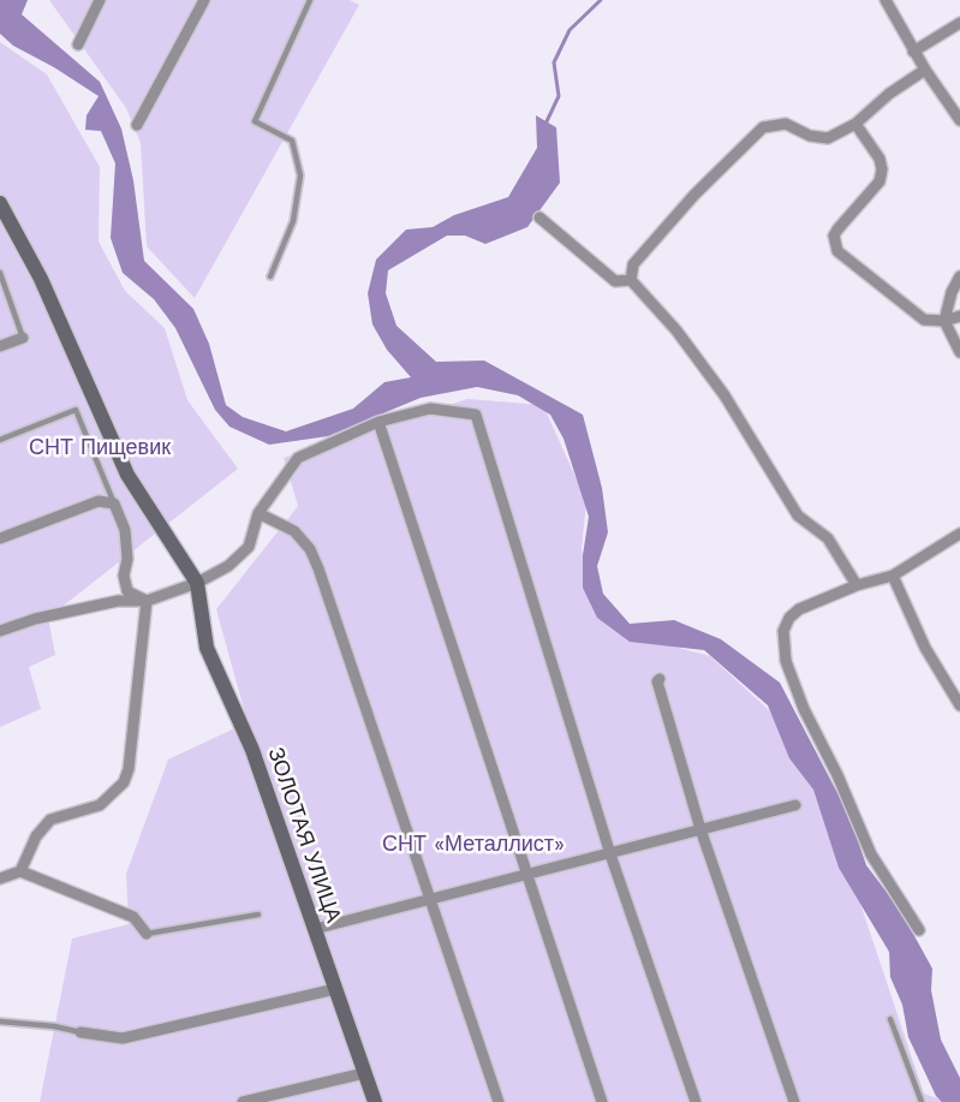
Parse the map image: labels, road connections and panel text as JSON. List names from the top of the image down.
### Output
{
  "streets": {
    "street": ["ЗОЛОТАЯ УЛИЦА"]
  },
  "parks": ["СНТ Пищевик", "СНТ «Металлист»"]
}
